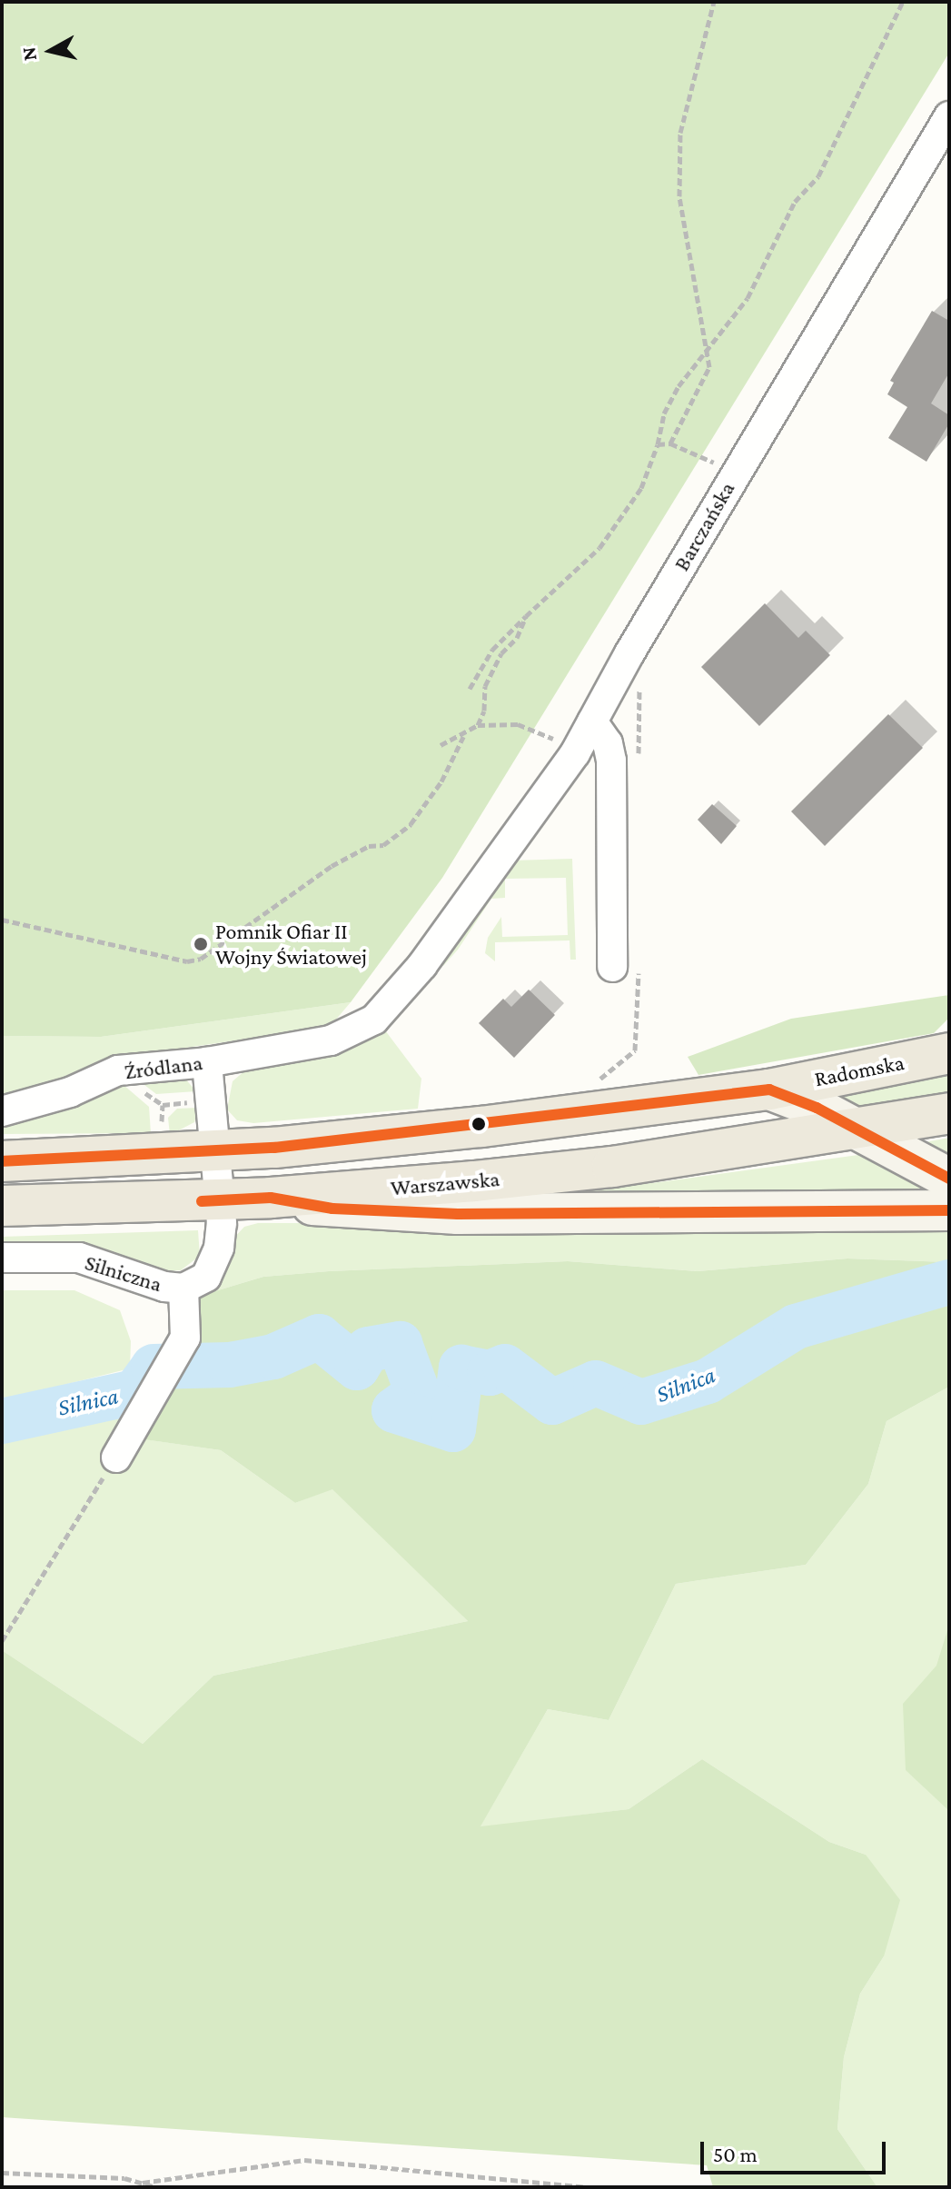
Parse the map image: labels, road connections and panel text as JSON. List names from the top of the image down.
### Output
{
  "streets": {
    "main road": ["Radomska", "Warszawska"],
    "street": ["Barczańska", "Źródlana", "Silniczna"]
  },
  "crossings": [
    ["Barczańska", "Źródlana"],
    ["Źródlana", "Silniczna"]
  ],
  "water": ["Silnica"],
  "places": ["Pomnik Ofiar II Wojny Światowej"],
  "scale_bar": "50 m",
  "north": "left"
}
